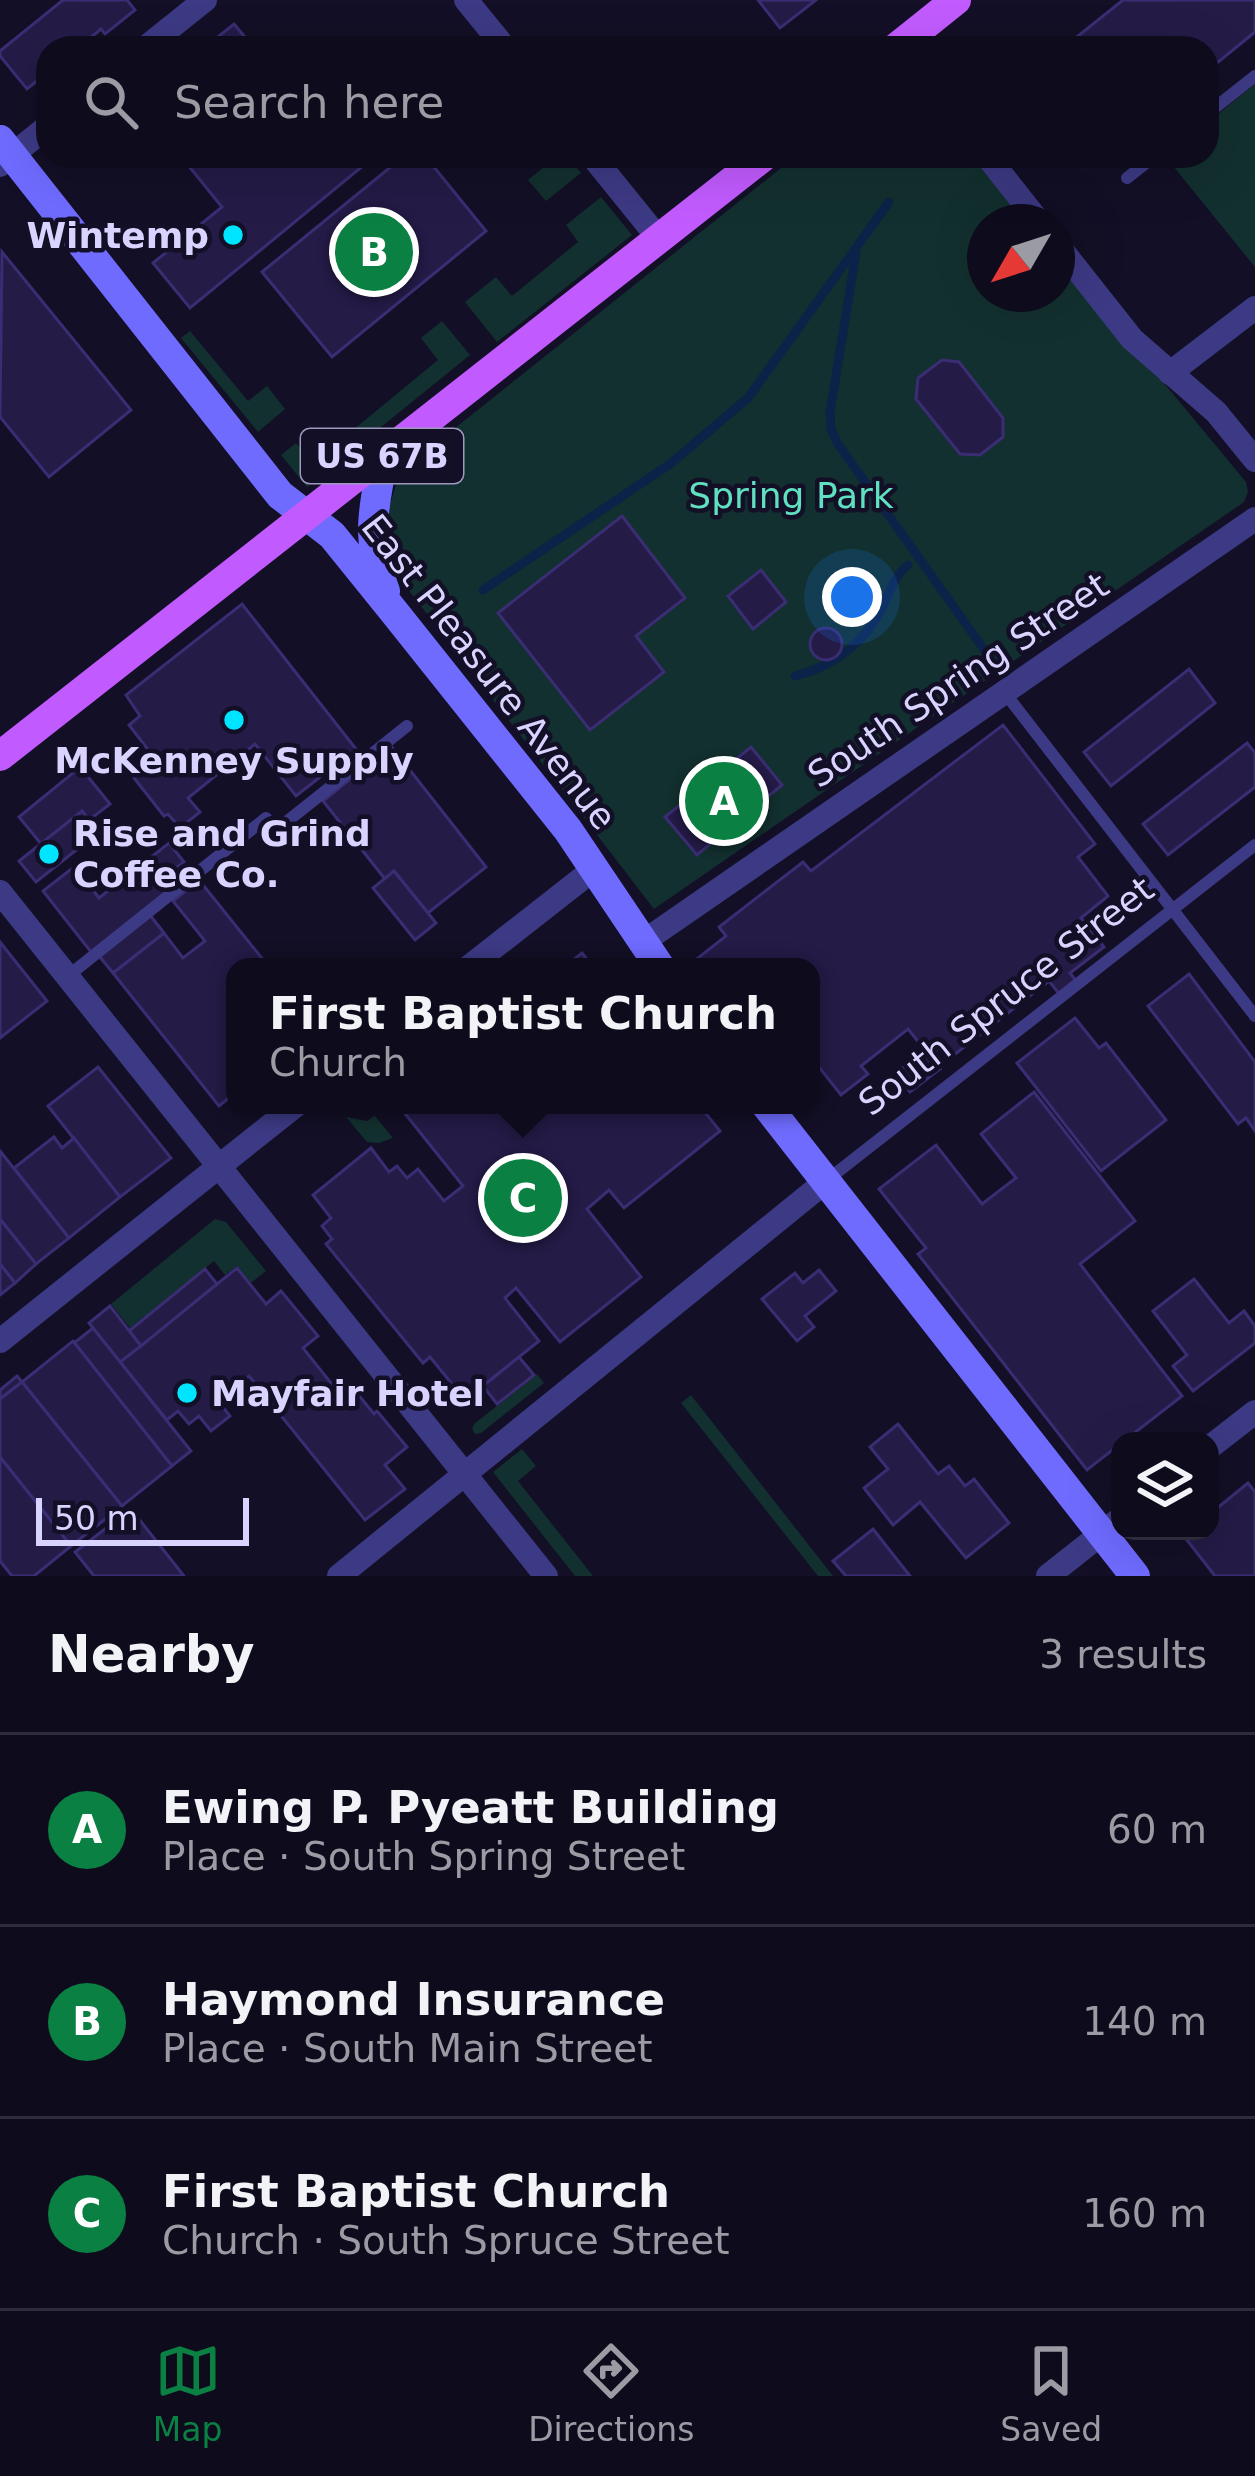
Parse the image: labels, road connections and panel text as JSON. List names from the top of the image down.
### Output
{
  "streets": {
    "main road": ["US 67B"],
    "street": ["East Pleasure Avenue", "South Spring Street", "South Spruce Street"]
  },
  "crossings": [
    ["US 67B", "East Pleasure Avenue"],
    ["East Pleasure Avenue", "South Spring Street"]
  ],
  "parks": ["Spring Park"],
  "places": [
    "Wintemp",
    "McKenney Supply",
    "Rise and Grind Coffee Co.",
    "Mayfair Hotel"
  ],
  "scale_bar": "50 m",
  "north": "bottom left",
  "page": {
    "search": "Search here",
    "pins": ["B", "A", "C"],
    "popup": ["First Baptist Church", "Church"],
    "scale": "50 m",
    "heading": ["Nearby", "3 results"],
    "list": [
      {
        "mark": "A",
        "name": "Ewing P. Pyeatt Building",
        "note": "Place · South Spring Street",
        "value": "60 m"
      },
      {
        "mark": "B",
        "name": "Haymond Insurance",
        "note": "Place · South Main Street",
        "value": "140 m"
      },
      {
        "mark": "C",
        "name": "First Baptist Church",
        "note": "Church · South Spruce Street",
        "value": "160 m"
      }
    ],
    "nav": ["Map", "Directions", "Saved"]
  }
}
